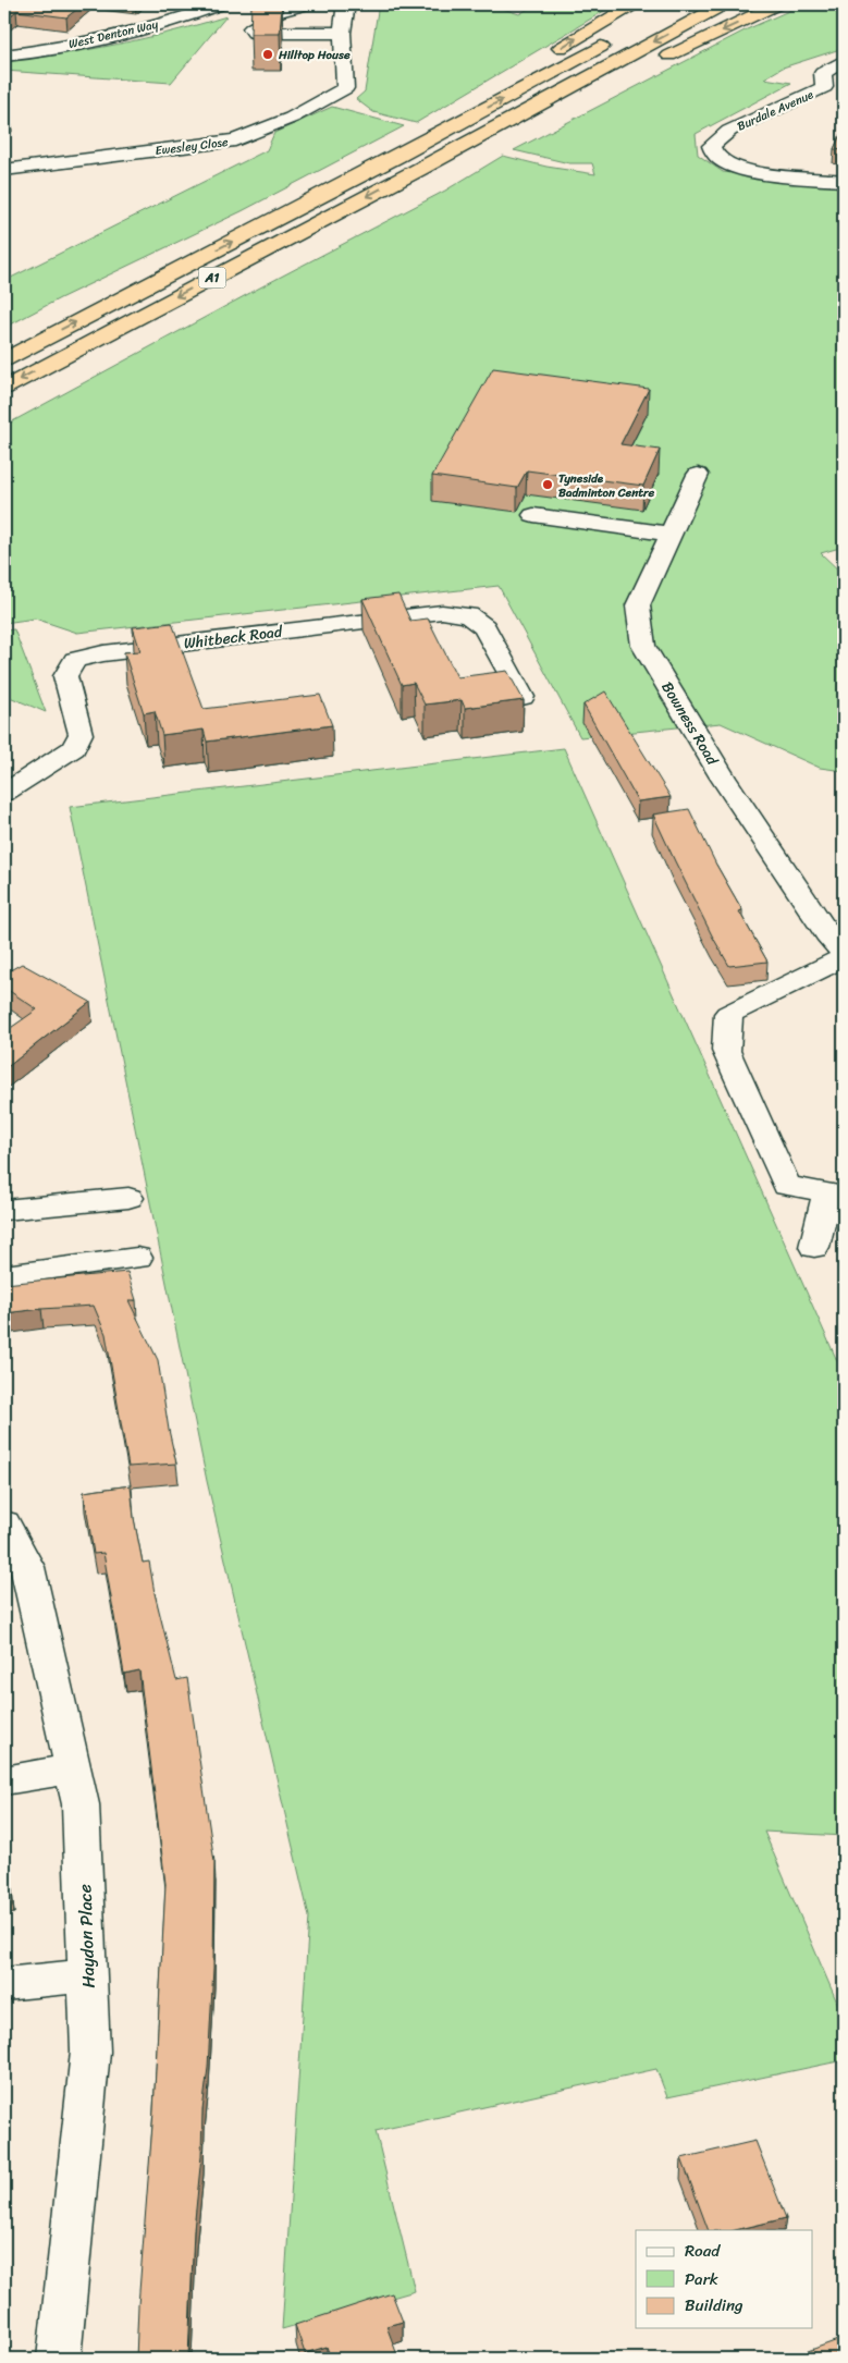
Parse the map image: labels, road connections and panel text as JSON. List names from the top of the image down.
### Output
{
  "streets": {
    "highway": ["A1"],
    "street": [
      "West Denton Way",
      "Burdale Avenue",
      "Ewesley Close",
      "Whitbeck Road",
      "Bowness Road",
      "Haydon Place"
    ]
  },
  "places": ["Hilltop House", "Tyneside Badminton Centre"],
  "legend": ["Road", "Park", "Building"]
}
